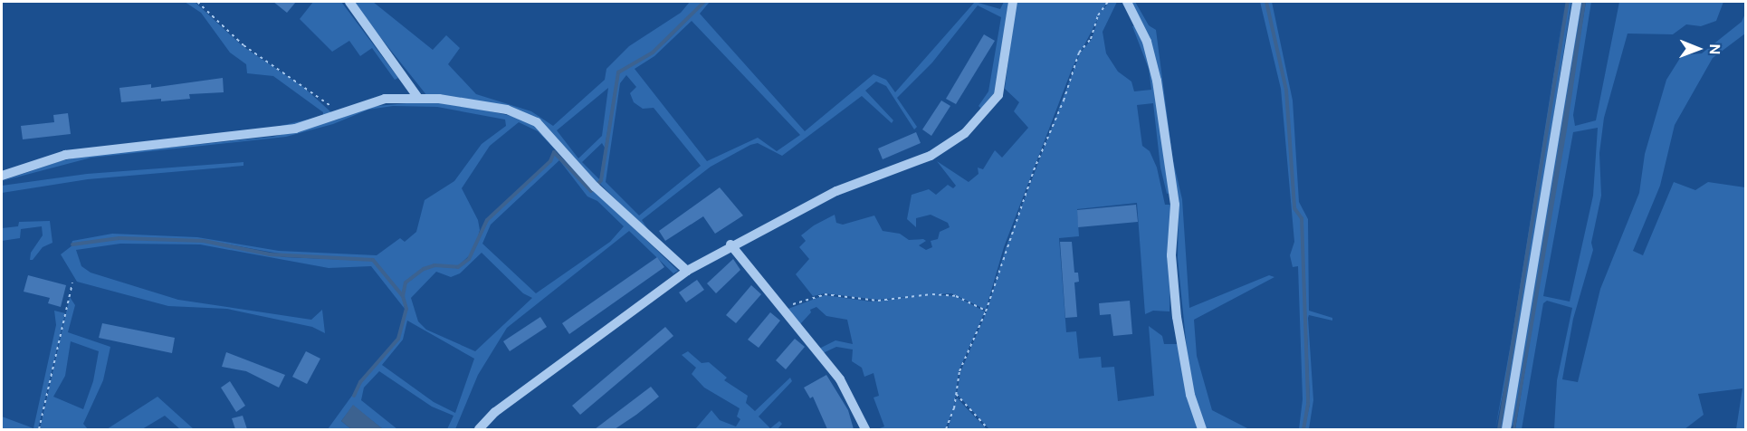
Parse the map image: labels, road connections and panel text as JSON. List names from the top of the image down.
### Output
{
  "north": "right"
}
